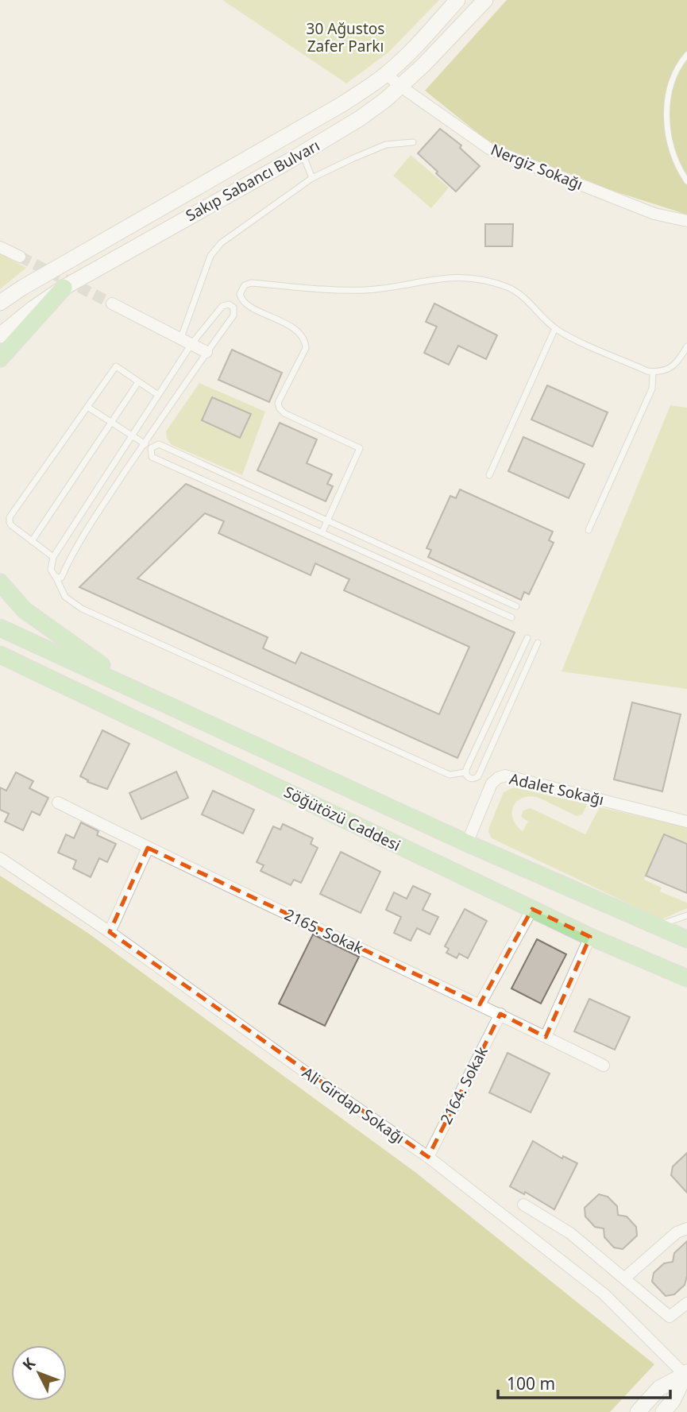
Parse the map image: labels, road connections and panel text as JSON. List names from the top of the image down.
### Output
{
  "streets": {
    "main road": ["Söğütözü Caddesi"],
    "street": [
      "Nergiz Sokağı",
      "Sakıp Sabancı Bulvarı",
      "Adalet Sokağı",
      "2165. Sokak",
      "2164. Sokak",
      "Ali Girdap Sokağı"
    ]
  },
  "crossings": [
    ["Nergiz Sokağı", "Sakıp Sabancı Bulvarı"],
    ["Adalet Sokağı", "Söğütözü Caddesi"],
    ["2165. Sokak", "2164. Sokak"],
    ["2164. Sokak", "Ali Girdap Sokağı"]
  ],
  "parks": ["30 Ağustos Zafer Parkı"],
  "scale_bar": "100 m",
  "north": "top left"
}
